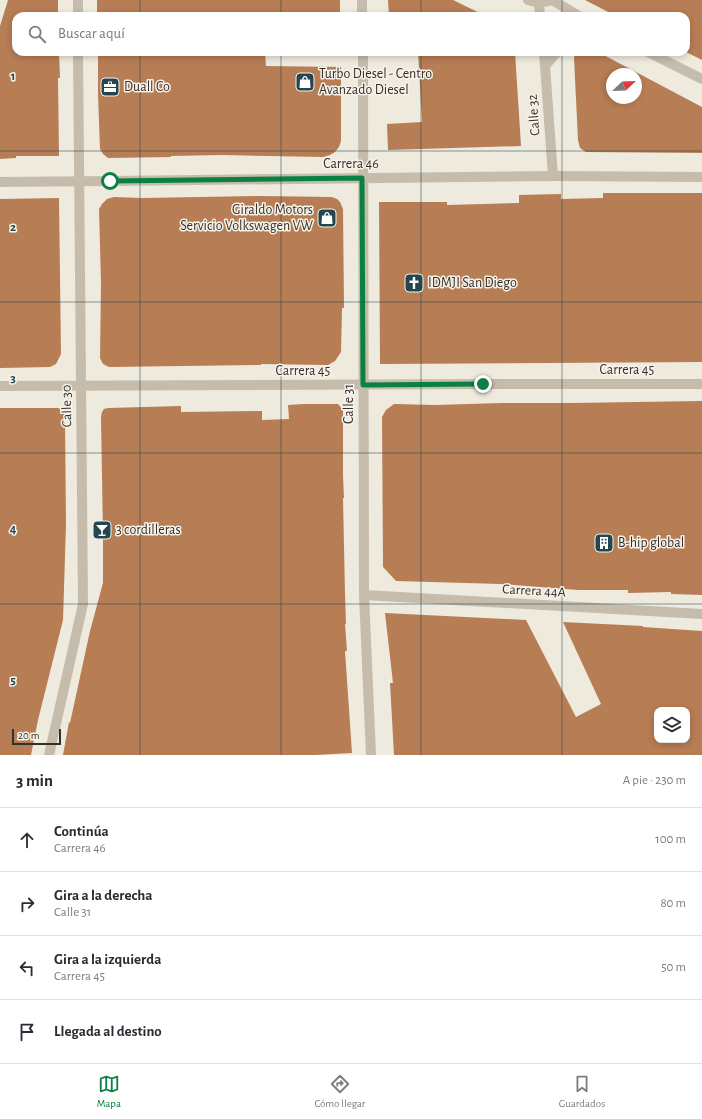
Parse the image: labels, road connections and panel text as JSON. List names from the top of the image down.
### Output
{
  "streets": {
    "street": [
      "Calle 32",
      "Carrera 46",
      "Carrera 45",
      "Calle 31",
      "Calle 30",
      "Carrera 44A"
    ]
  },
  "crossings": [
    ["Calle 32", "Carrera 46"],
    ["Carrera 46", "Calle 31"],
    ["Carrera 46", "Calle 30"],
    ["Carrera 45", "Calle 31"],
    ["Carrera 45", "Calle 30"],
    ["Calle 31", "Carrera 44A"]
  ],
  "places": {
    "shop": ["Turbo Diesel - Centro Avanzado Diesel", "Giraldo Motors Servicio Volkswagen VW"],
    "office": ["Duall Co"],
    "church": ["IDMJI San Diego"],
    "bar": ["3 cordilleras"],
    "building": ["B-hip global"]
  },
  "scale_bar": "20 m",
  "north": "top right",
  "page": {
    "search": "Buscar aquí",
    "scale": "20 m",
    "heading": ["3 min", "A pie · 230 m"],
    "list": [
      ["Continúa", "Carrera 46", "100 m"],
      ["Gira a la derecha", "Calle 31", "80 m"],
      ["Gira a la izquierda", "Carrera 45", "50 m"],
      "Llegada al destino"
    ],
    "nav": ["Mapa", "Cómo llegar", "Guardados"]
  },
  "grid": {
    "rows": [
      "1",
      "2",
      "3",
      "4",
      "5"
    ]
  }
}
